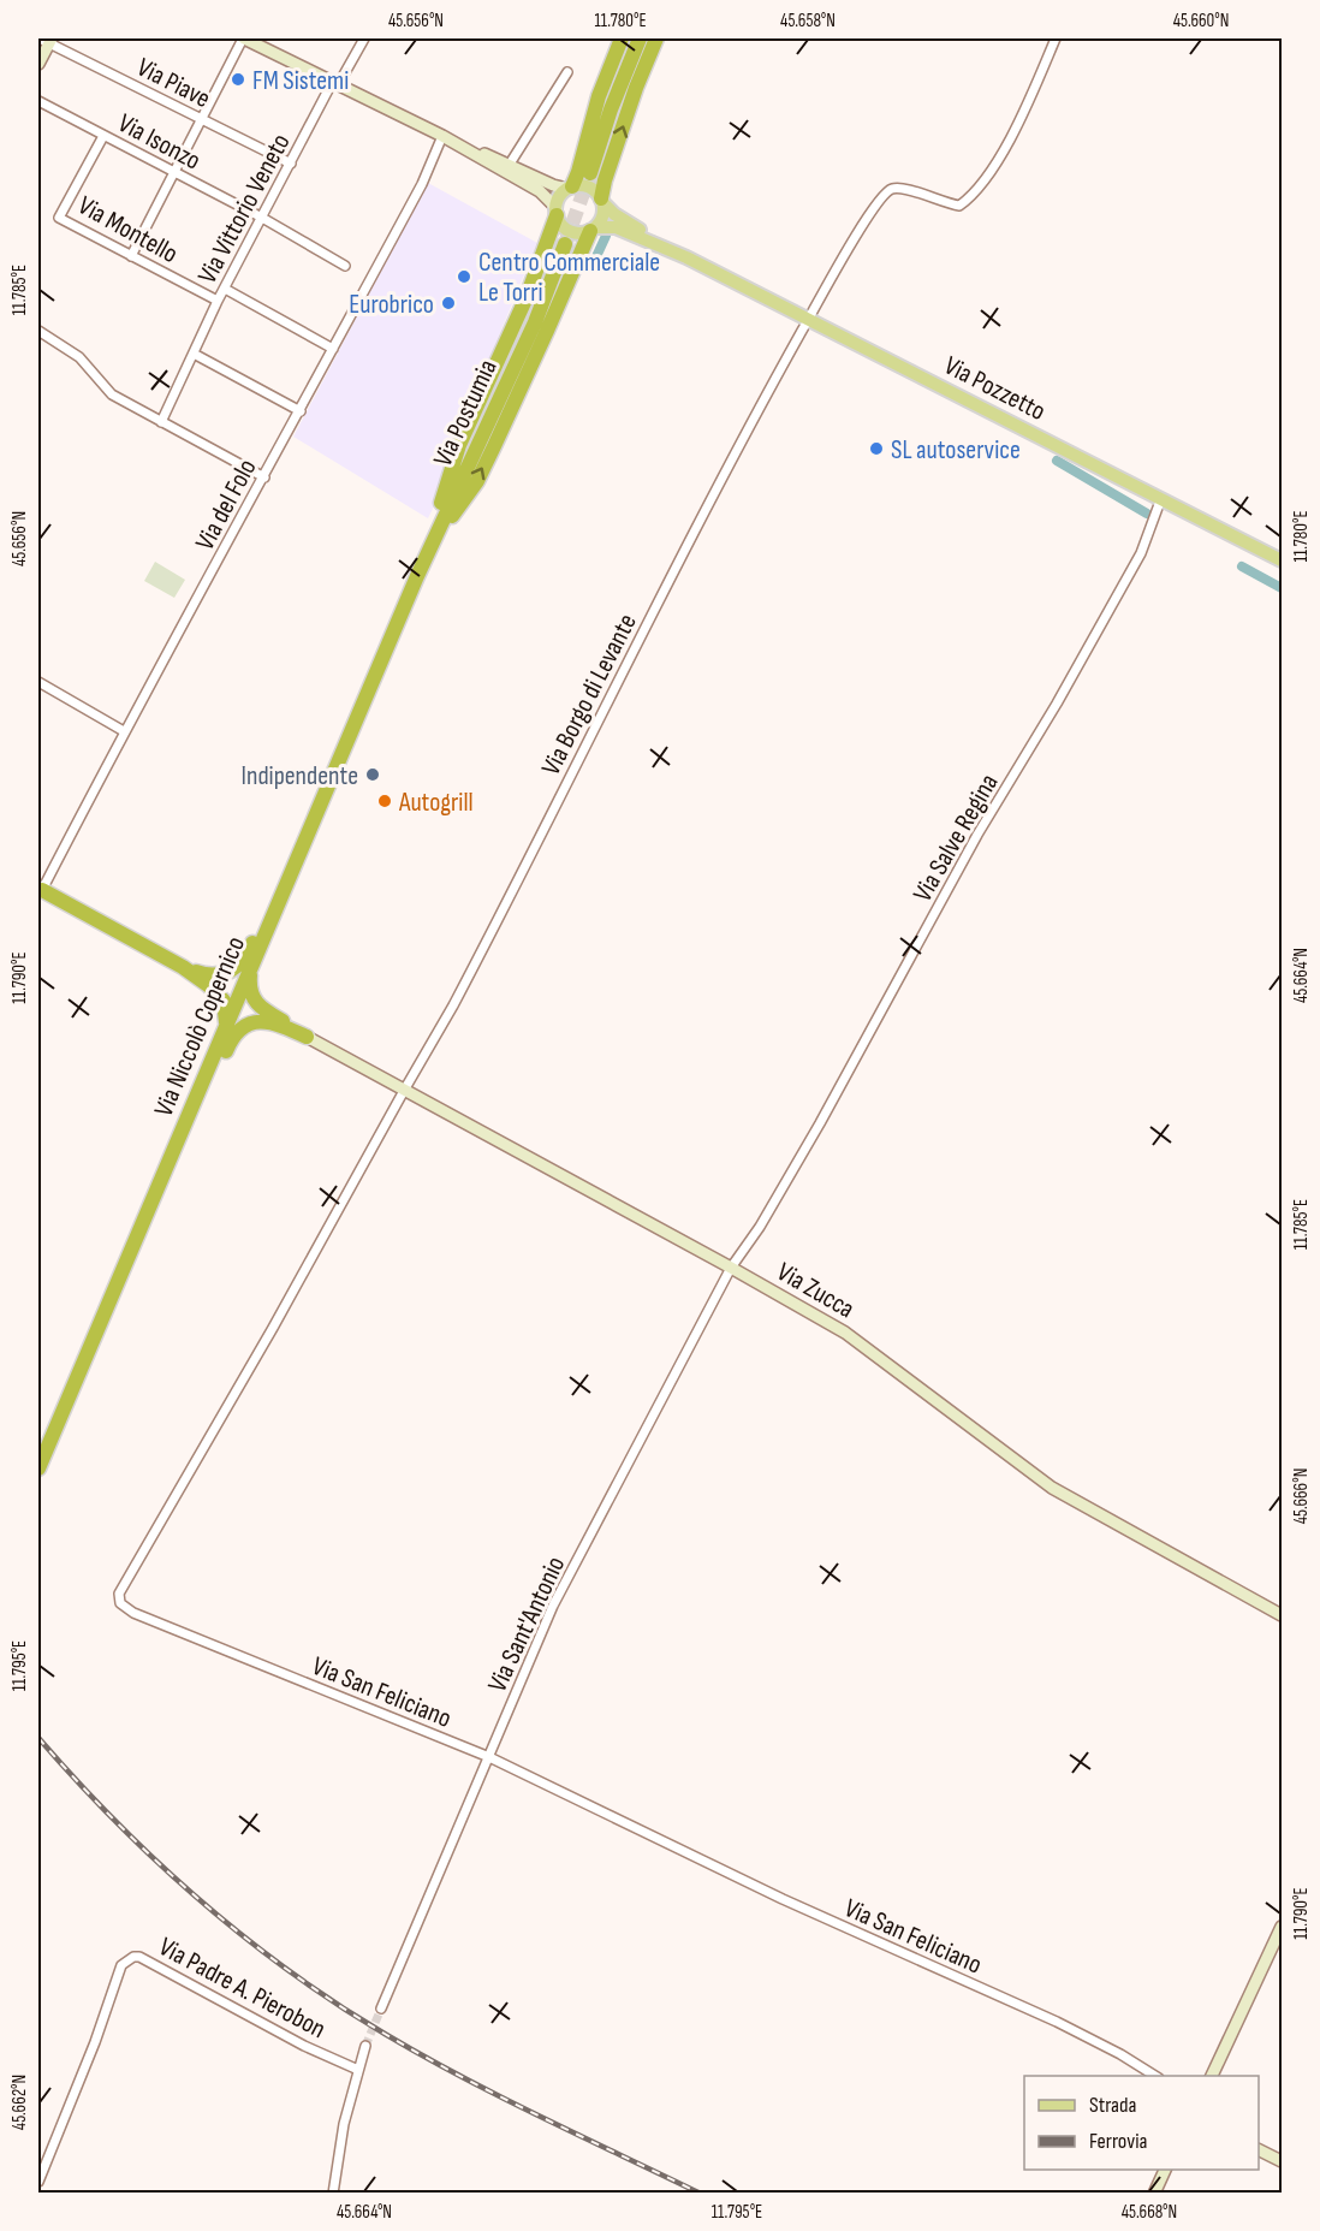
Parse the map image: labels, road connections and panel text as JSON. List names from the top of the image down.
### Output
{
  "streets": {
    "highway": ["Via Postumia", "Via Niccolò Copernico"],
    "main road": ["Via Pozzetto"],
    "street": [
      "Via Piave",
      "Via Isonzo",
      "Via Vittorio Veneto",
      "Via Montello",
      "Via del Folo",
      "Via Borgo di Levante",
      "Via Salve Regina",
      "Via Zucca",
      "Via Sant'Antonio",
      "Via San Feliciano",
      "Via Padre A. Pierobon"
    ]
  },
  "crossings": [
    ["Via Piave", "Via Vittorio Veneto"],
    ["Via Isonzo", "Via Vittorio Veneto"],
    ["Via Isonzo", "Via Montello"],
    ["Via Vittorio Veneto", "Via Montello"],
    ["Via Pozzetto", "Via Borgo di Levante"],
    ["Via Pozzetto", "Via Salve Regina"],
    ["Via Postumia", "Via Niccolò Copernico"],
    ["Via Borgo di Levante", "Via Zucca"],
    ["Via Borgo di Levante", "Via San Feliciano"],
    ["Via Salve Regina", "Via Zucca"],
    ["Via Salve Regina", "Via Sant'Antonio"],
    ["Via Zucca", "Via Sant'Antonio"],
    ["Via Zucca", "Via San Feliciano"],
    ["Via Sant'Antonio", "Via San Feliciano"]
  ],
  "places": [
    "FM Sistemi",
    "Centro Commerciale Le Torri",
    "Eurobrico",
    "SL autoservice",
    "Indipendente",
    "Autogrill"
  ],
  "legend": ["Strada", "Ferrovia"],
  "coordinates": [
    "45.656°N",
    "11.780°E",
    "45.658°N",
    "45.660°N",
    "11.785°E",
    "45.664°N",
    "11.790°E",
    "45.666°N",
    "11.795°E",
    "45.662°N",
    "45.668°N"
  ]
}
